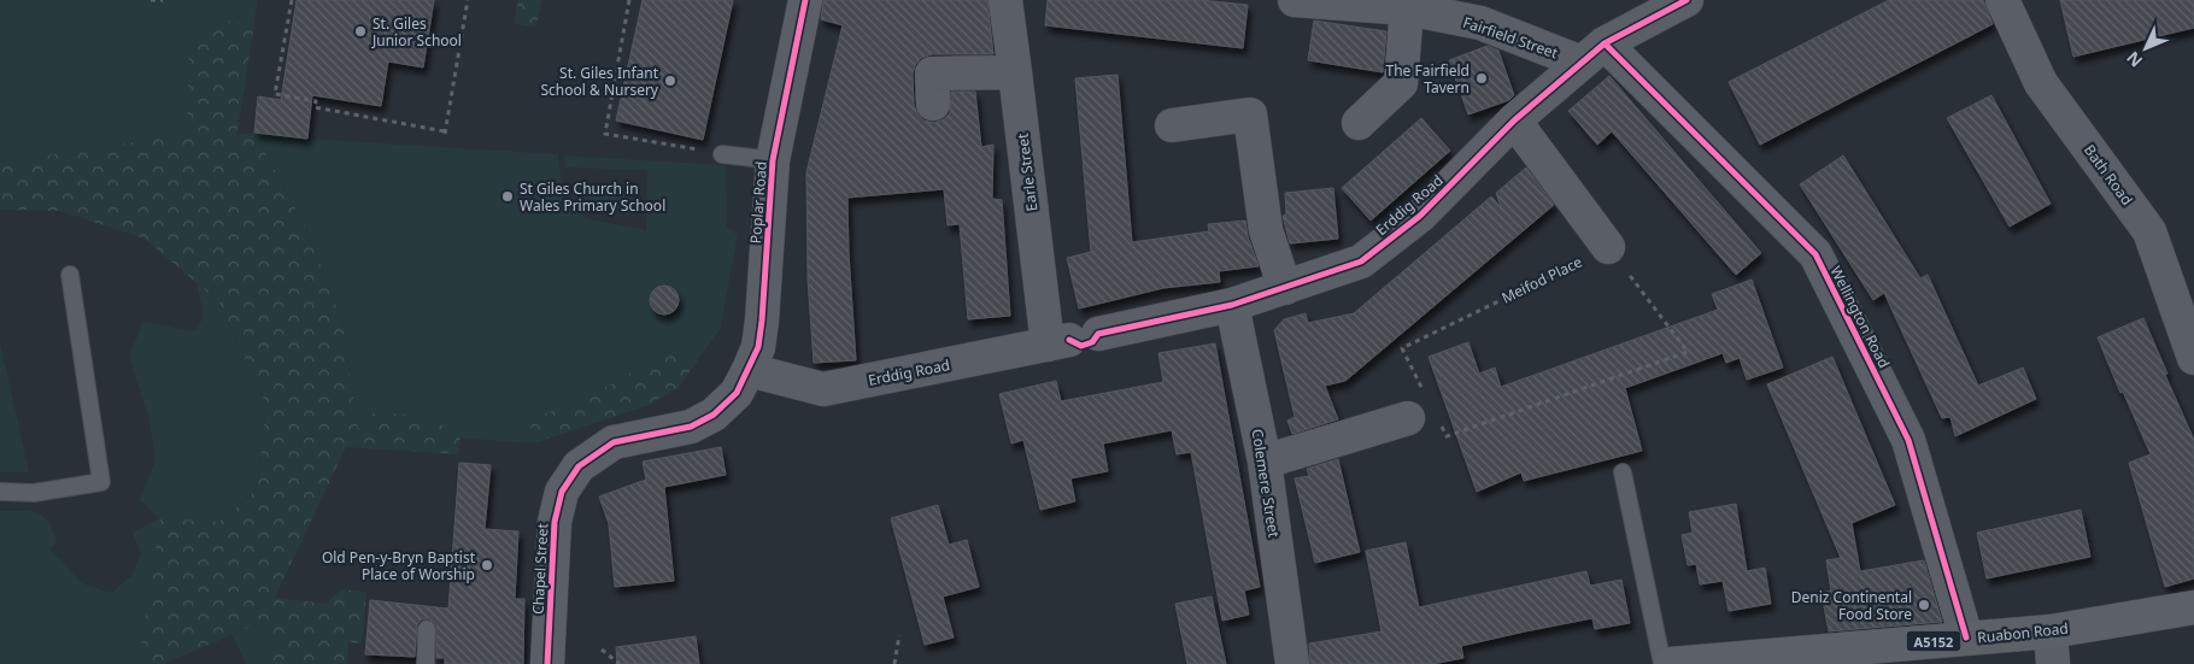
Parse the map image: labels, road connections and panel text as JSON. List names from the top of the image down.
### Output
{
  "streets": {
    "main road": ["Ruabon Road", "A5152"],
    "street": [
      "Fairfield Street",
      "Earle Street",
      "Bath Road",
      "Poplar Road",
      "Erddig Road",
      "Wellington Road",
      "Colemere Street",
      "Chapel Street"
    ],
    "path": ["Meifod Place"]
  },
  "crossings": [
    ["Fairfield Street", "Erddig Road"],
    ["Fairfield Street", "Wellington Road"],
    ["Earle Street", "Erddig Road"],
    ["Poplar Road", "Erddig Road"],
    ["Poplar Road", "Chapel Street"],
    ["Erddig Road", "Wellington Road"],
    ["Erddig Road", "Colemere Street"],
    ["Erddig Road", "Chapel Street"],
    ["Wellington Road", "Ruabon Road"]
  ],
  "places": [
    "St. Giles Junior School",
    "The Fairfield Tavern",
    "St. Giles Infant School & Nursery",
    "St Giles Church in Wales Primary School",
    "Old Pen-y-Bryn Baptist Place of Worship",
    "Deniz Continental Food Store"
  ],
  "north": "bottom left"
}
